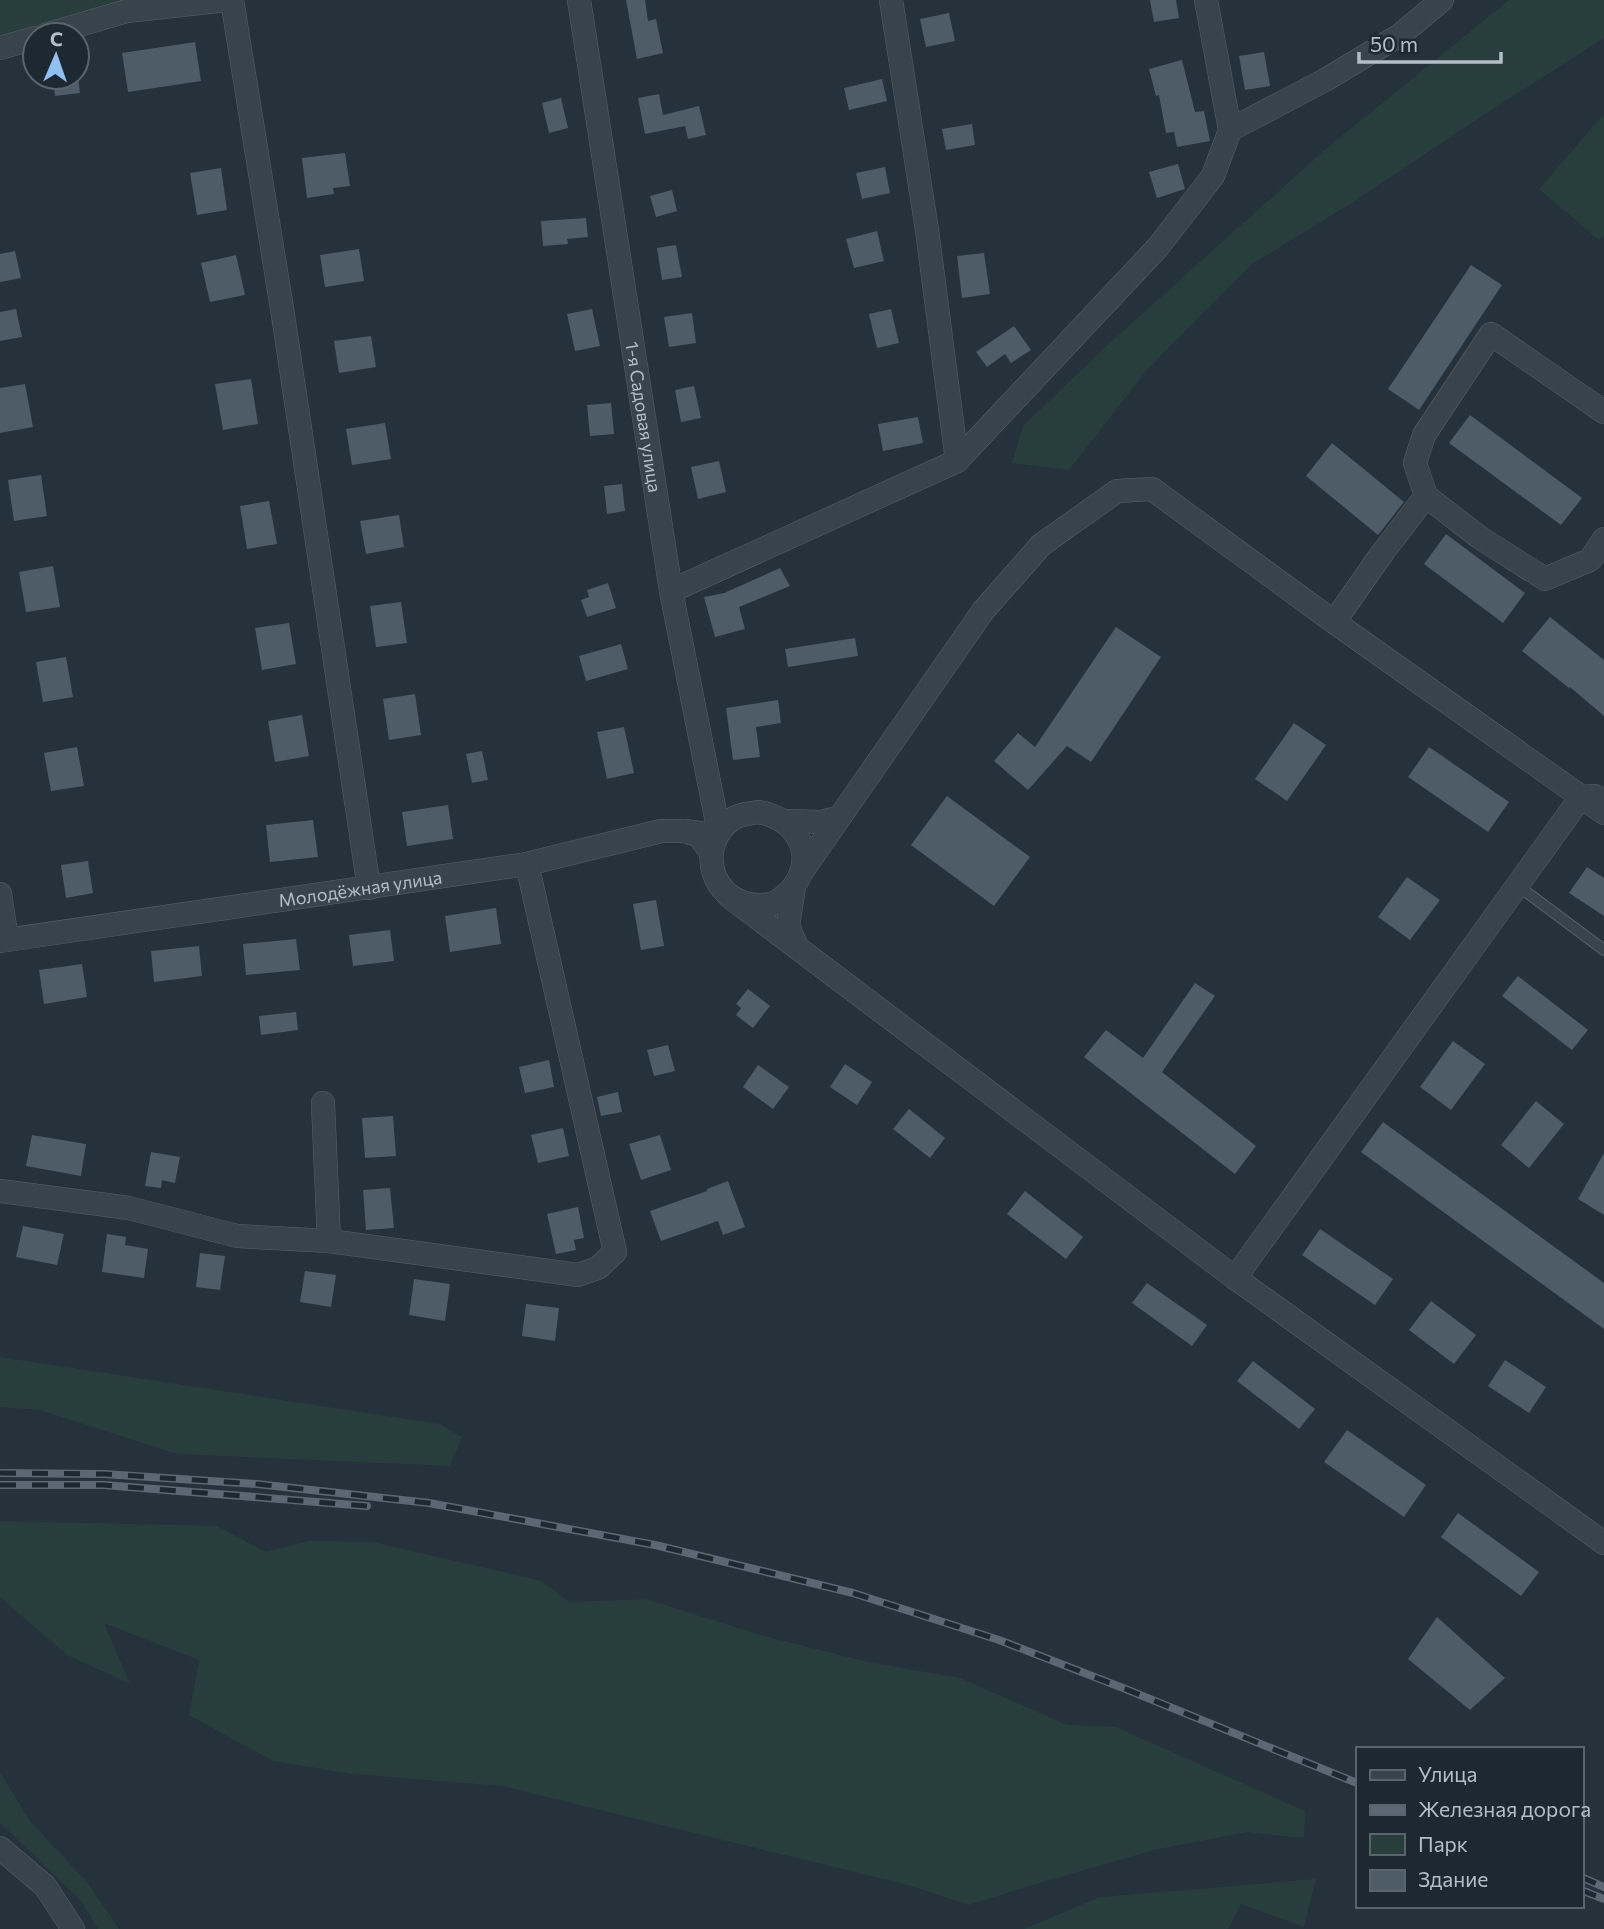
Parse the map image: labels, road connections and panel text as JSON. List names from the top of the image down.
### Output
{
  "streets": {
    "street": ["1-я Садовая улица", "Молодёжная улица"]
  },
  "crossings": [
    ["1-я Садовая улица", "Молодёжная улица"]
  ],
  "legend": [
    "Улица",
    "Железная дорога",
    "Парк",
    "Здание"
  ],
  "scale_bar": "50 m",
  "north": "top"
}
